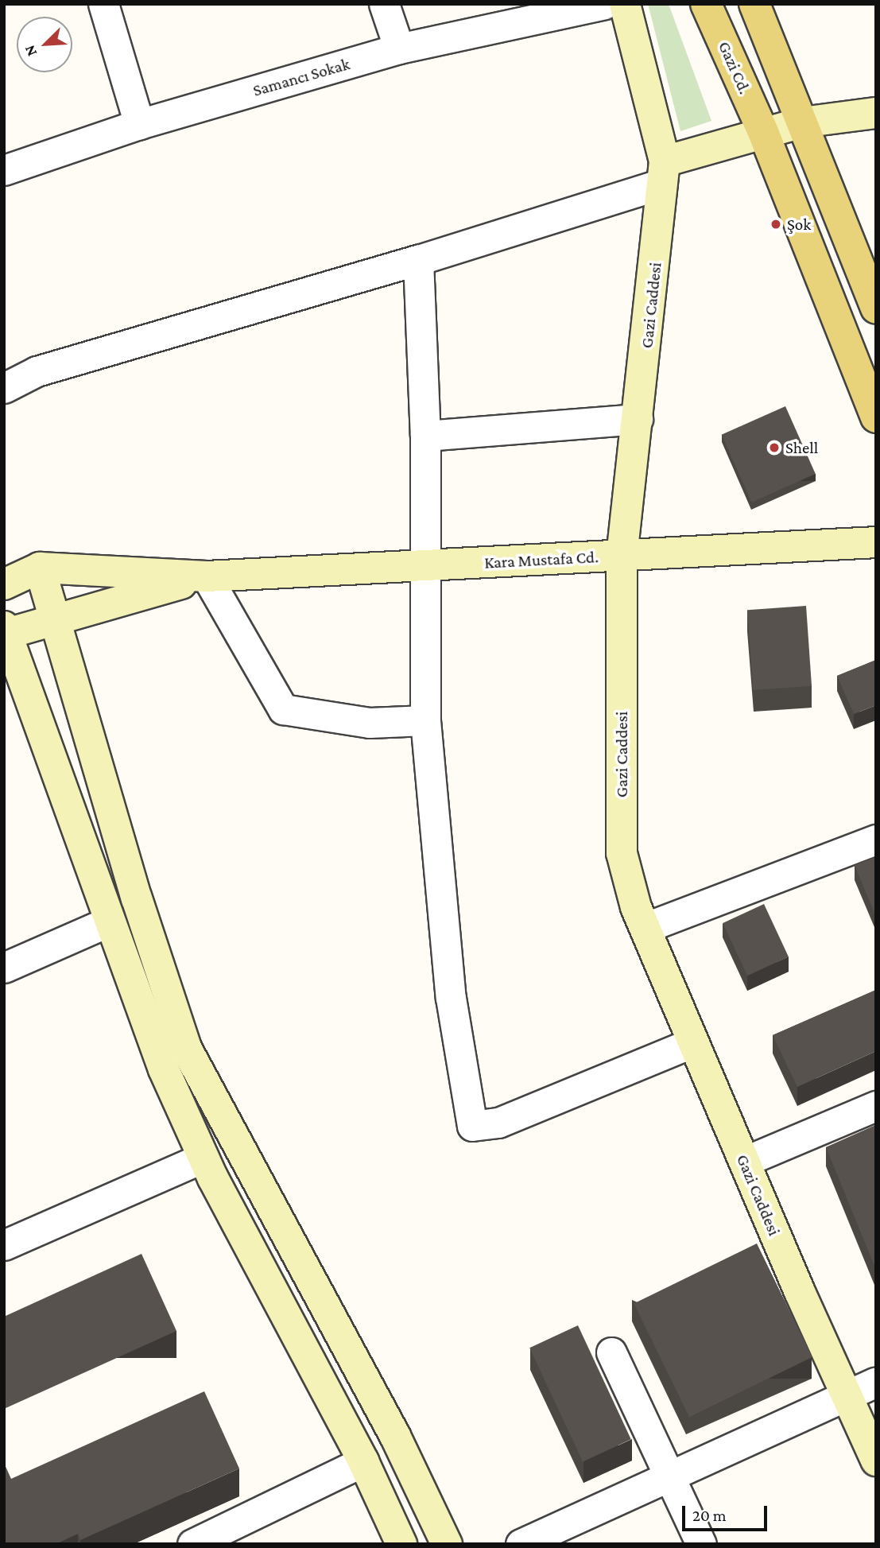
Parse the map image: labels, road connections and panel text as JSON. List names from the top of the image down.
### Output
{
  "streets": {
    "main road": ["Gazi Cd."],
    "street": ["Samancı Sokak", "Gazi Caddesi", "Kara Mustafa Cd."]
  },
  "crossings": [
    ["Gazi Caddesi", "Kara Mustafa Cd."]
  ],
  "places": ["Şok", "Shell"],
  "scale_bar": "20 m",
  "north": "bottom left"
}
